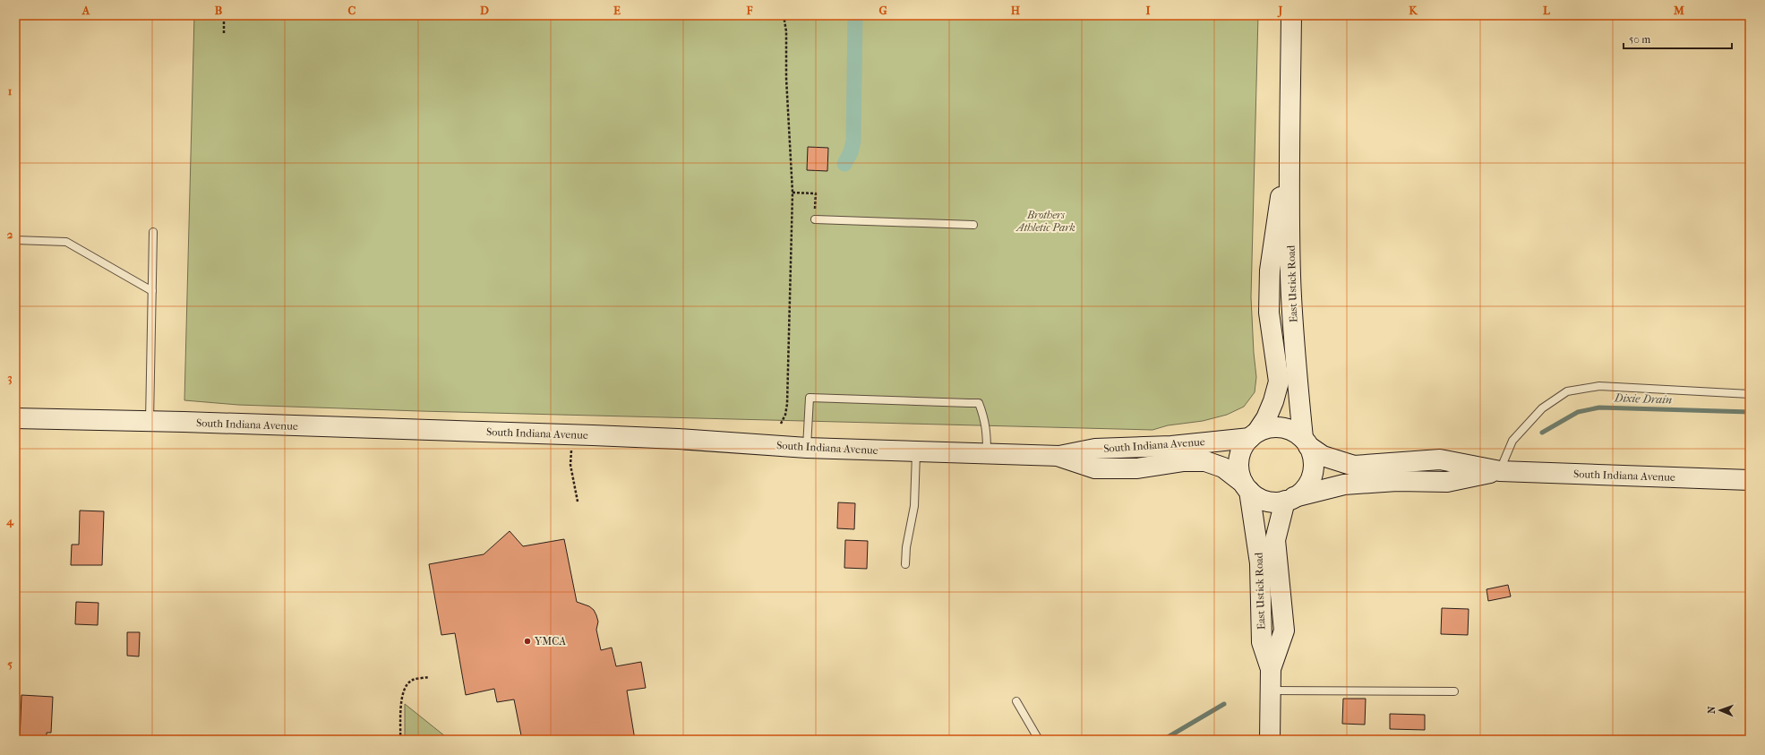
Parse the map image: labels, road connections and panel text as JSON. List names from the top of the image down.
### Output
{
  "streets": {
    "main road": ["East Ustick Road", "South Indiana Avenue"]
  },
  "crossings": [
    ["East Ustick Road", "South Indiana Avenue"]
  ],
  "water": ["Dixie Drain"],
  "parks": ["Brothers Athletic Park"],
  "places": ["YMCA"],
  "scale_bar": "50 m",
  "north": "left",
  "grid": {
    "columns": [
      "A",
      "B",
      "C",
      "D",
      "E",
      "F",
      "G",
      "H",
      "I",
      "J",
      "K",
      "L",
      "M"
    ],
    "rows": [
      "1",
      "2",
      "3",
      "4",
      "5"
    ]
  }
}
